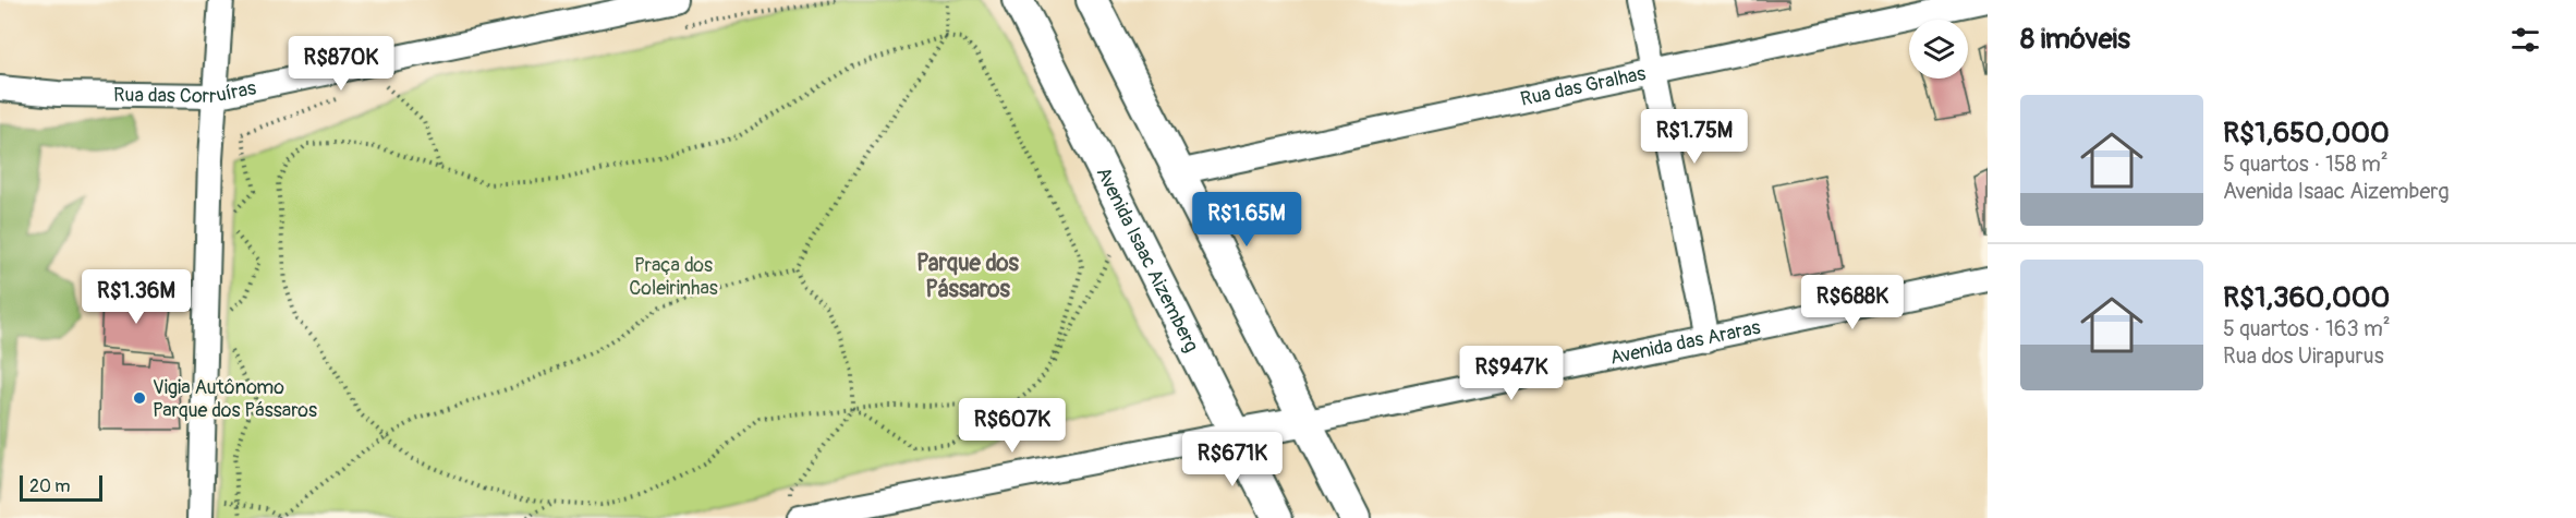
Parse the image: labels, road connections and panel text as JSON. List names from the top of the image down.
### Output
{
  "streets": {
    "street": [
      "Rua das Gralhas",
      "Rua das Corruíras",
      "Avenida Isaac Aizemberg",
      "Avenida das Araras"
    ]
  },
  "districts": ["Parque dos Pássaros"],
  "parks": ["Praça dos Coleirinhas"],
  "places": ["Vigia Autônomo Parque dos Pássaros"],
  "scale_bar": "20 m",
  "page": {
    "heading": "8 imóveis",
    "price": [
      "R$870K",
      "R$1.75M",
      "R$1.65M",
      "R$1.36M",
      "R$688K",
      "R$947K",
      "R$607K",
      "R$671K"
    ],
    "list": [
      {
        "name": "R$1,650,000",
        "note": "5 quartos · 158 m² · Avenida Isaac Aizemberg"
      },
      {
        "name": "R$1,360,000",
        "note": "5 quartos · 163 m² · Rua dos Uirapurus"
      }
    ],
    "scale": "20 m"
  }
}
